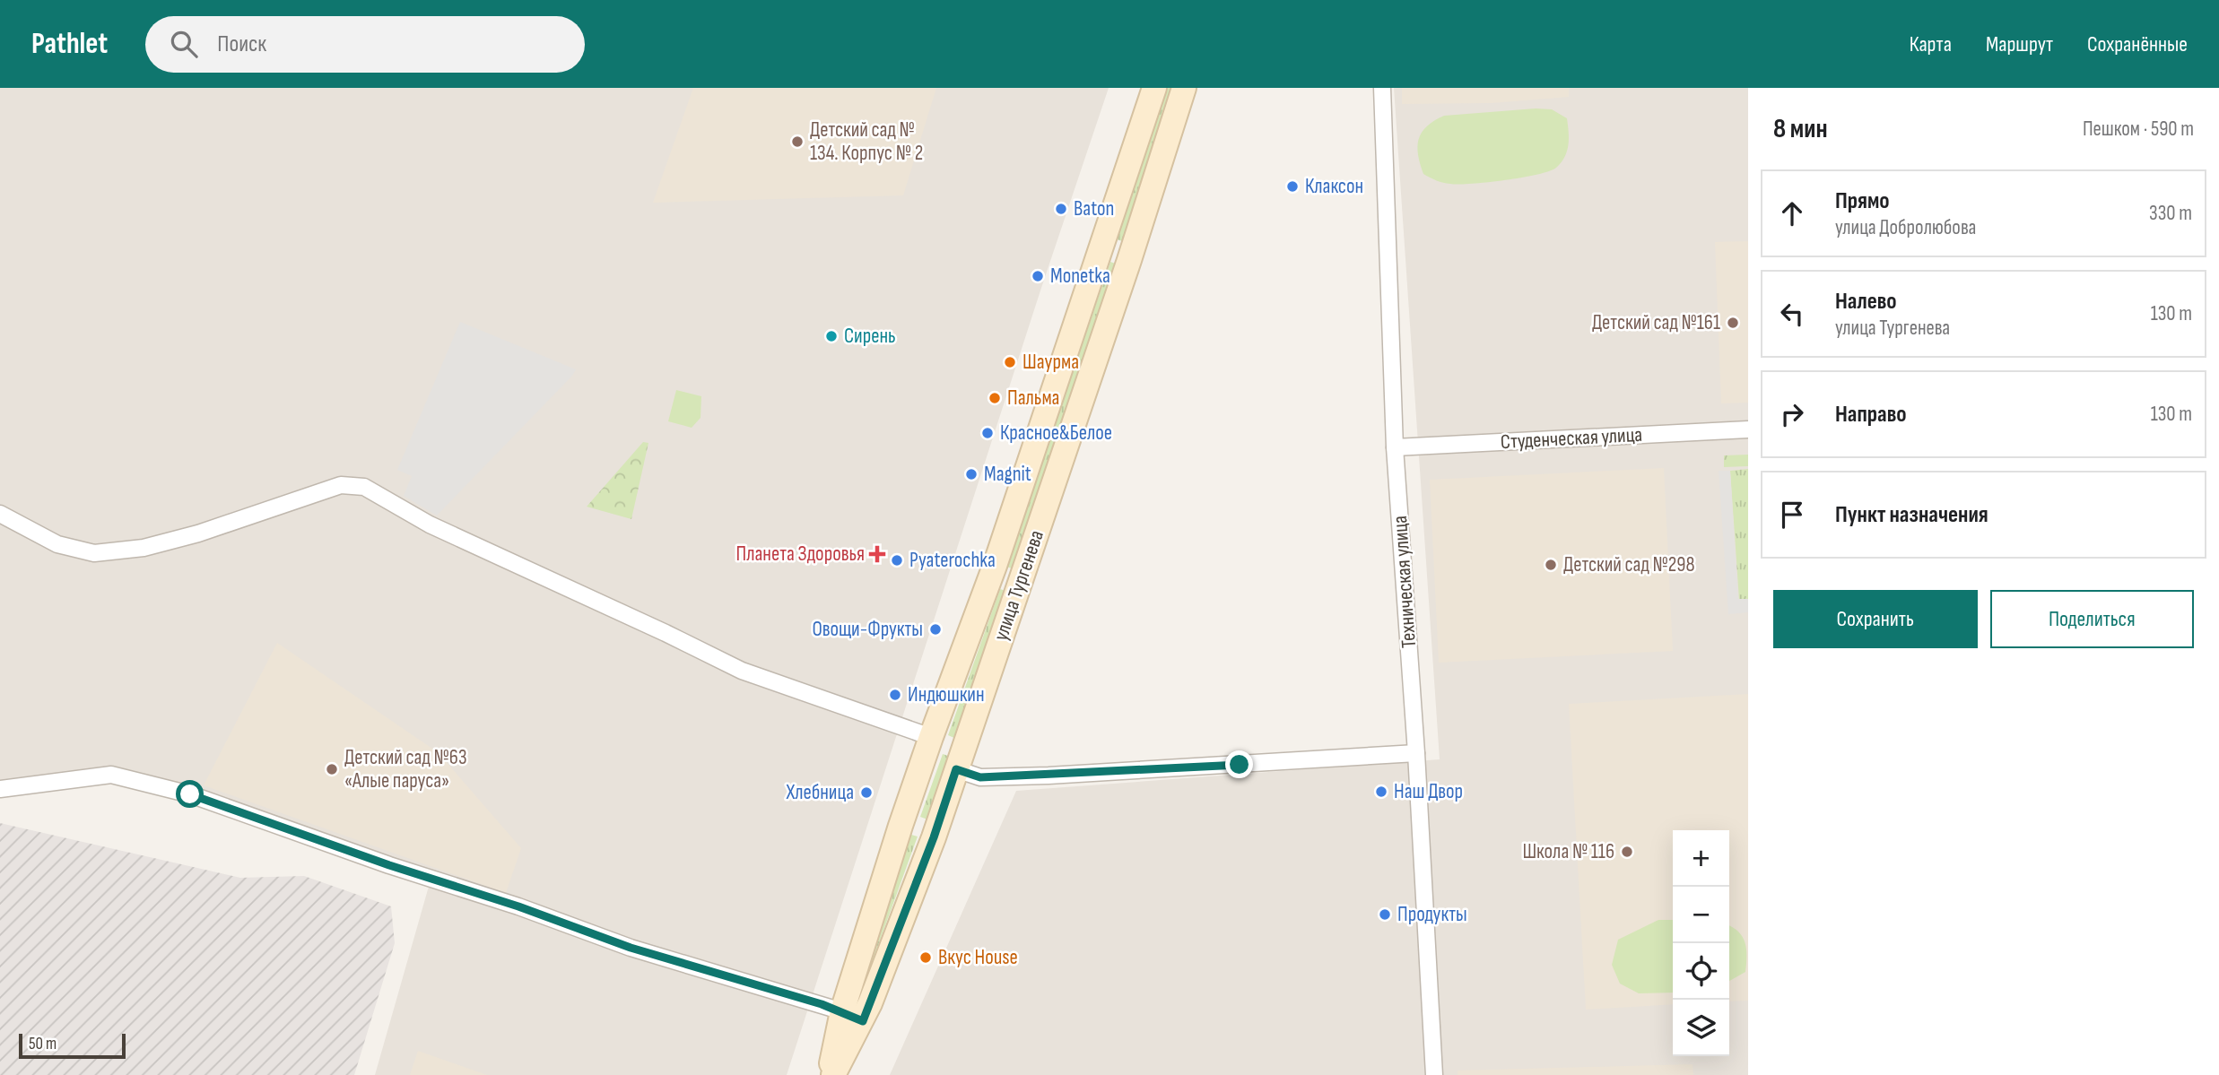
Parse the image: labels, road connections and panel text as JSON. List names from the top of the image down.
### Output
{
  "streets": {
    "main road": ["улица Тургенева"],
    "street": ["Студенческая улица", "Техническая улица"]
  },
  "crossings": [
    ["Студенческая улица", "Техническая улица"]
  ],
  "places": {
    "other": [
      "Детский сад № 134. Корпус № 2",
      "Клаксон",
      "Baton",
      "Monetka",
      "Детский сад №161",
      "Сирень",
      "Шаурма",
      "Пальма",
      "Красное&Белое",
      "Magnit",
      "Pyaterochka",
      "Детский сад №298",
      "Овощи-Фрукты",
      "Индюшкин",
      "Детский сад №63 «Алые паруса»",
      "Наш Двор",
      "Хлебница",
      "Школа № 116",
      "Продукты",
      "Вкус House"
    ],
    "health": ["Планета Здоровья"]
  },
  "scale_bar": "50 m",
  "page": {
    "header": "Pathlet",
    "search": "Поиск",
    "nav": ["Карта", "Маршрут", "Сохранённые"],
    "heading": ["8 мин", "Пешком · 590 m"],
    "list": [
      ["Прямо", "улица Добролюбова", "330 m"],
      ["Налево", "улица Тургенева", "130 m"],
      ["Направо", "130 m"],
      "Пункт назначения"
    ],
    "buttons": ["Сохранить", "Поделиться"],
    "map_buttons": ["+", "−"],
    "scale": "50 m"
  }
}
